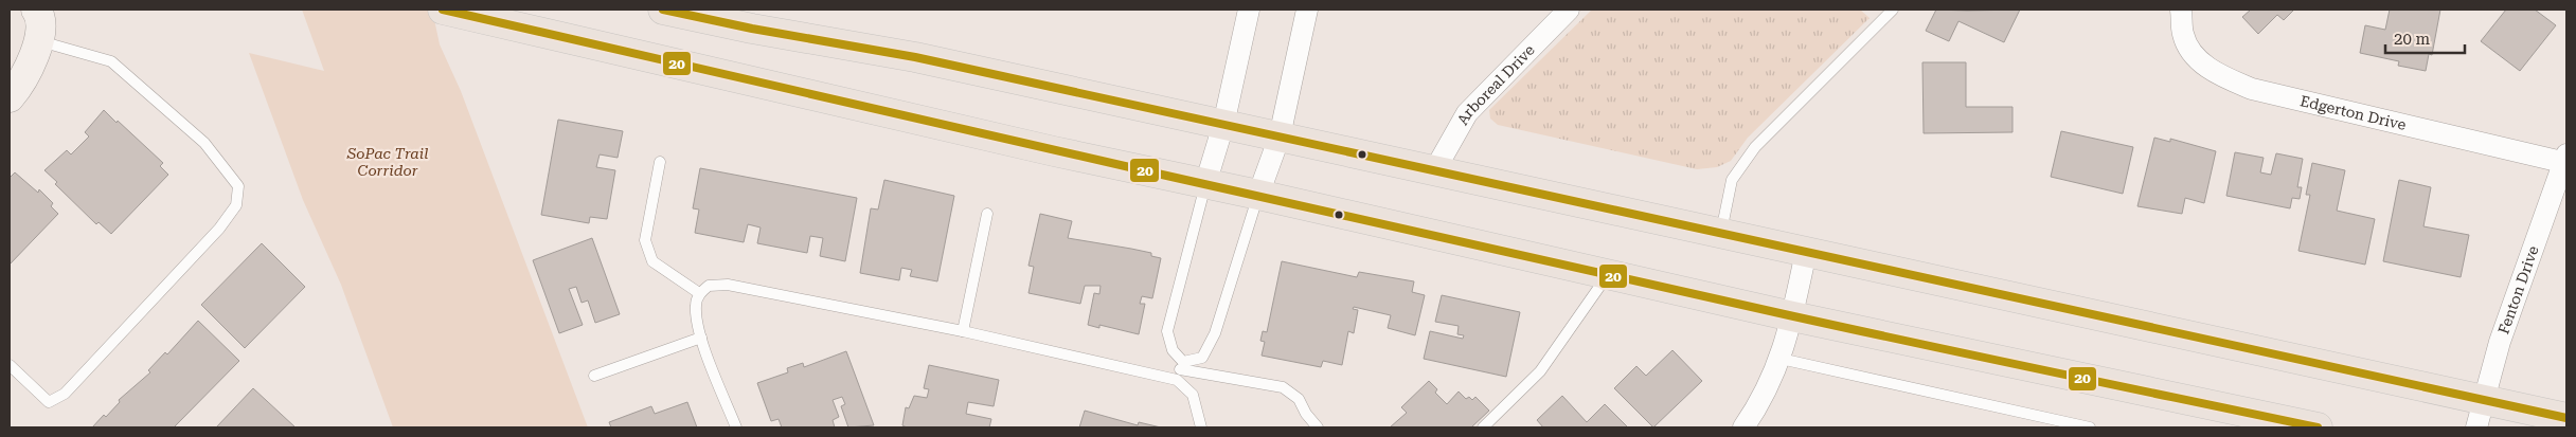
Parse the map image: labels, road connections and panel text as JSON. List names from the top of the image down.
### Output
{
  "streets": {
    "street": ["Arboreal Drive", "Edgerton Drive", "Fenton Drive"]
  },
  "crossings": [
    ["Edgerton Drive", "Fenton Drive"]
  ],
  "parks": ["SoPac Trail Corridor"],
  "lines": ["transit line 20"],
  "scale_bar": "20 m"
}
